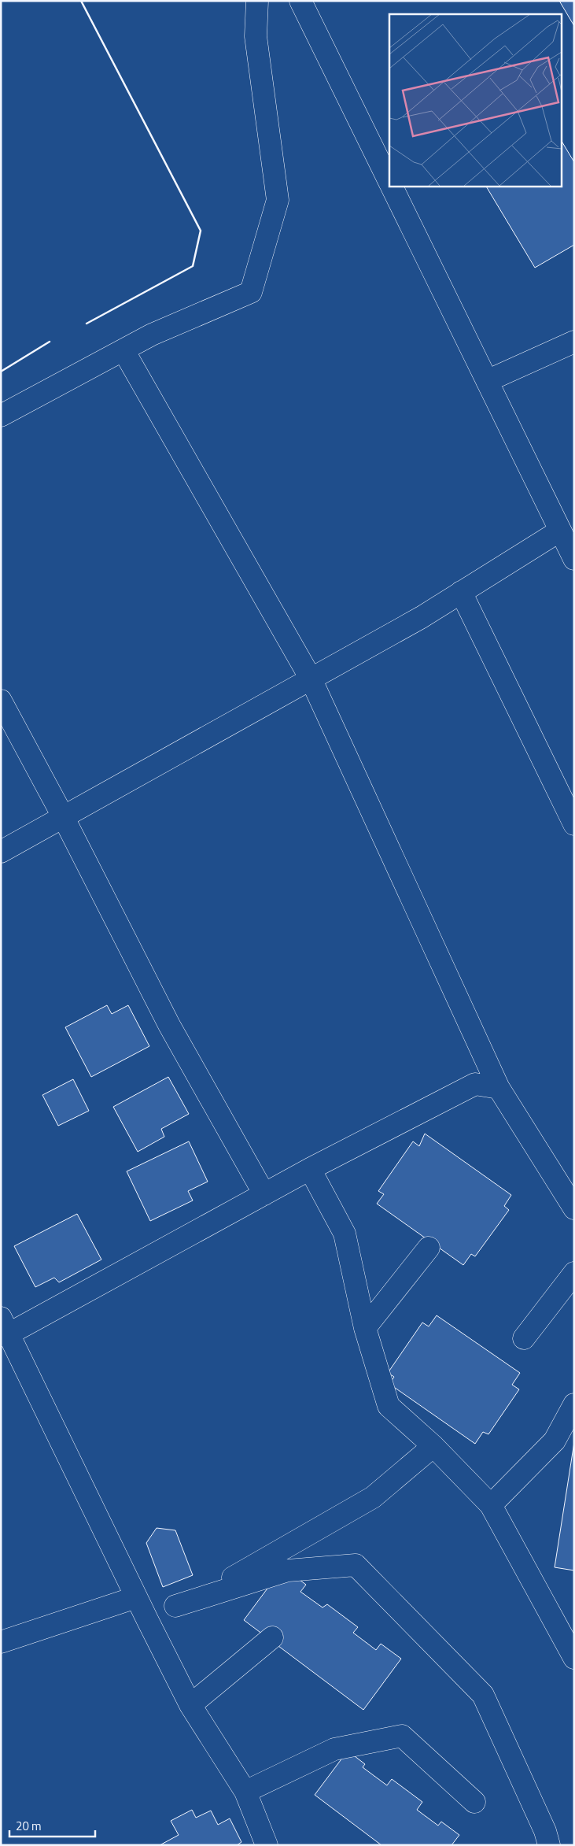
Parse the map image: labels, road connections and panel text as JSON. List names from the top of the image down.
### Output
{
  "scale_bar": "20 m"
}
